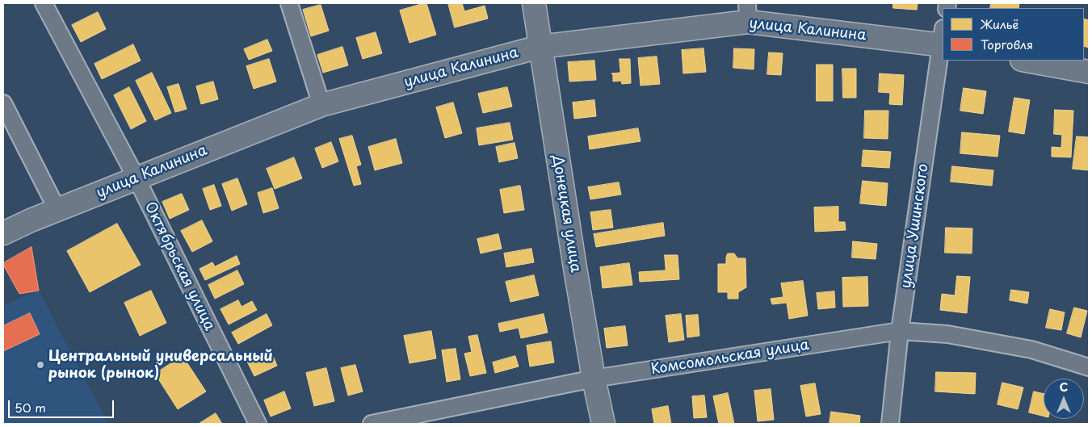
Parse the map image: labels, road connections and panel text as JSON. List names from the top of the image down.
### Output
{
  "streets": {
    "street": [
      "улица Калинина",
      "Донецкая улица",
      "улица Ушинского",
      "Октябрьская улица",
      "Комсомольская улица"
    ]
  },
  "crossings": [
    ["улица Калинина", "Донецкая улица"],
    ["улица Калинина", "улица Ушинского"],
    ["улица Калинина", "Октябрьская улица"],
    ["Донецкая улица", "Комсомольская улица"],
    ["улица Ушинского", "Комсомольская улица"]
  ],
  "places": ["Центральный универсальный рынок (рынок)"],
  "legend": ["Жильё", "Торговля"],
  "scale_bar": "50 m",
  "north": "top"
}
